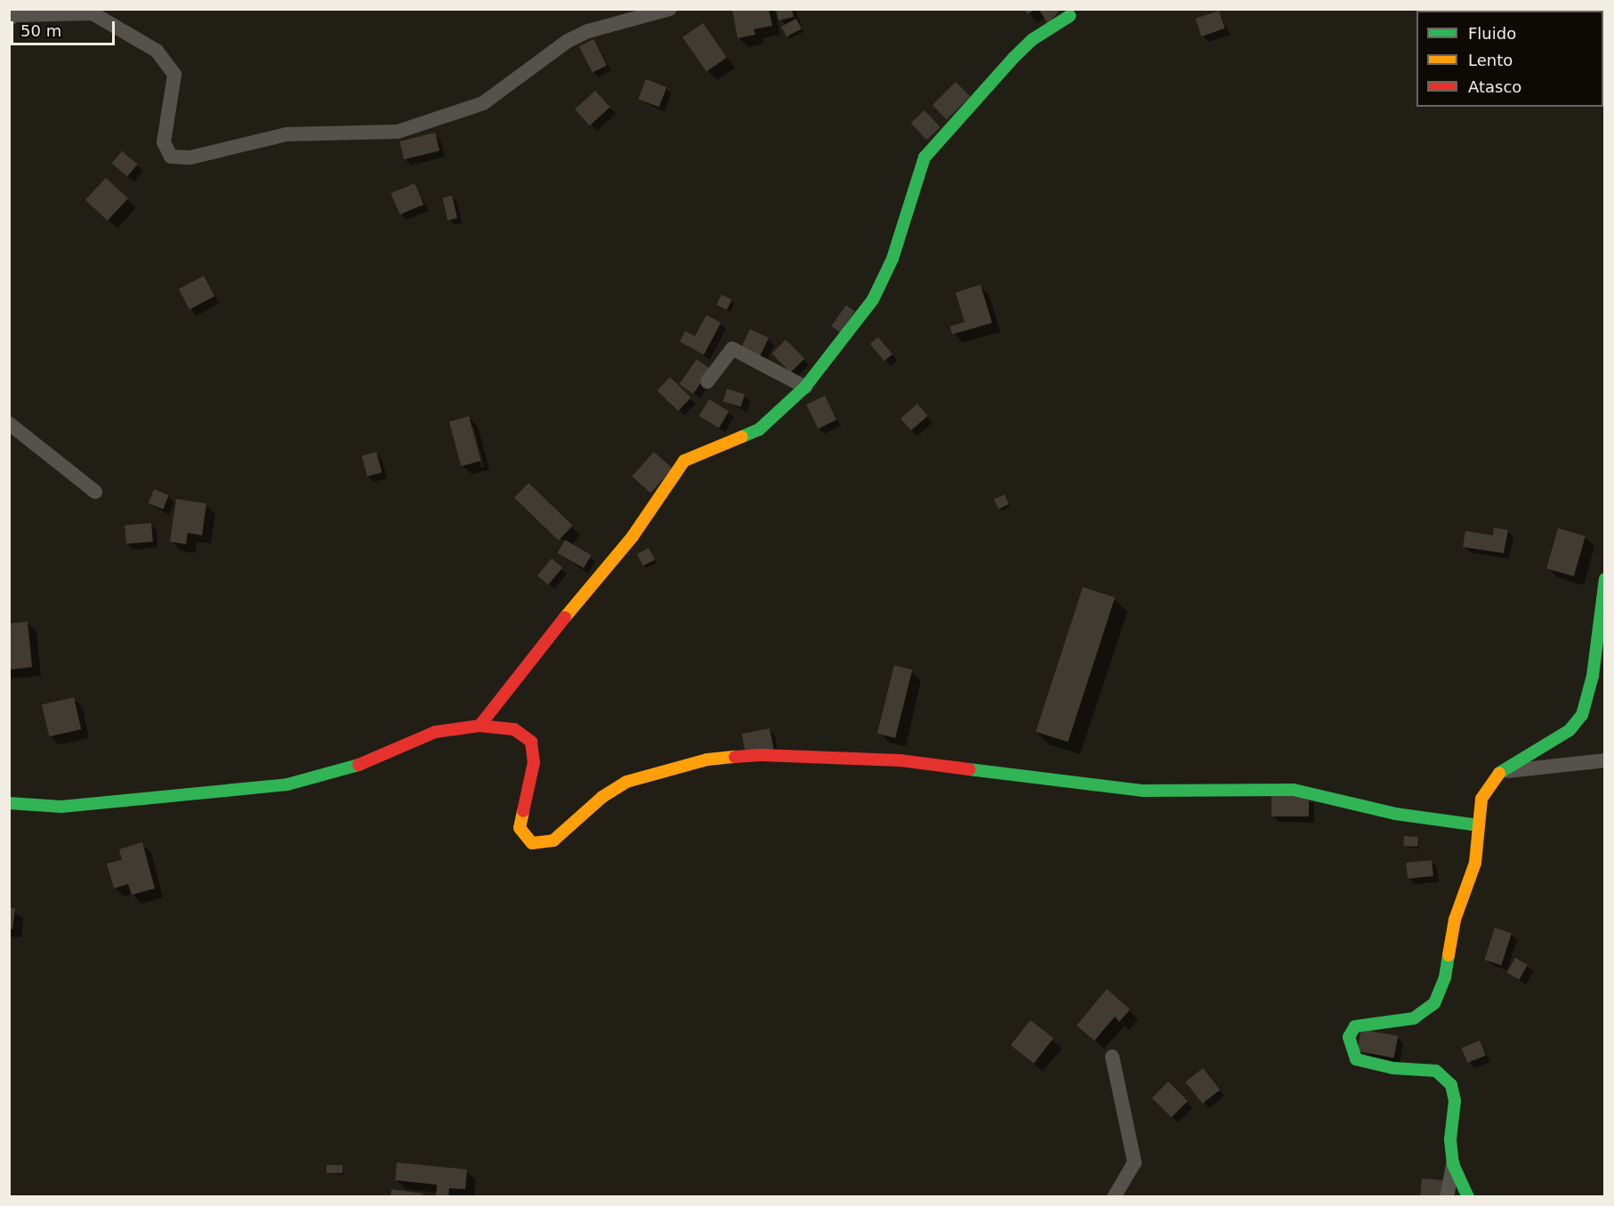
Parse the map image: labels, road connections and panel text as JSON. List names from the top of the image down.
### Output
{
  "legend": ["Fluido", "Lento", "Atasco"],
  "scale_bar": "50 m"
}
